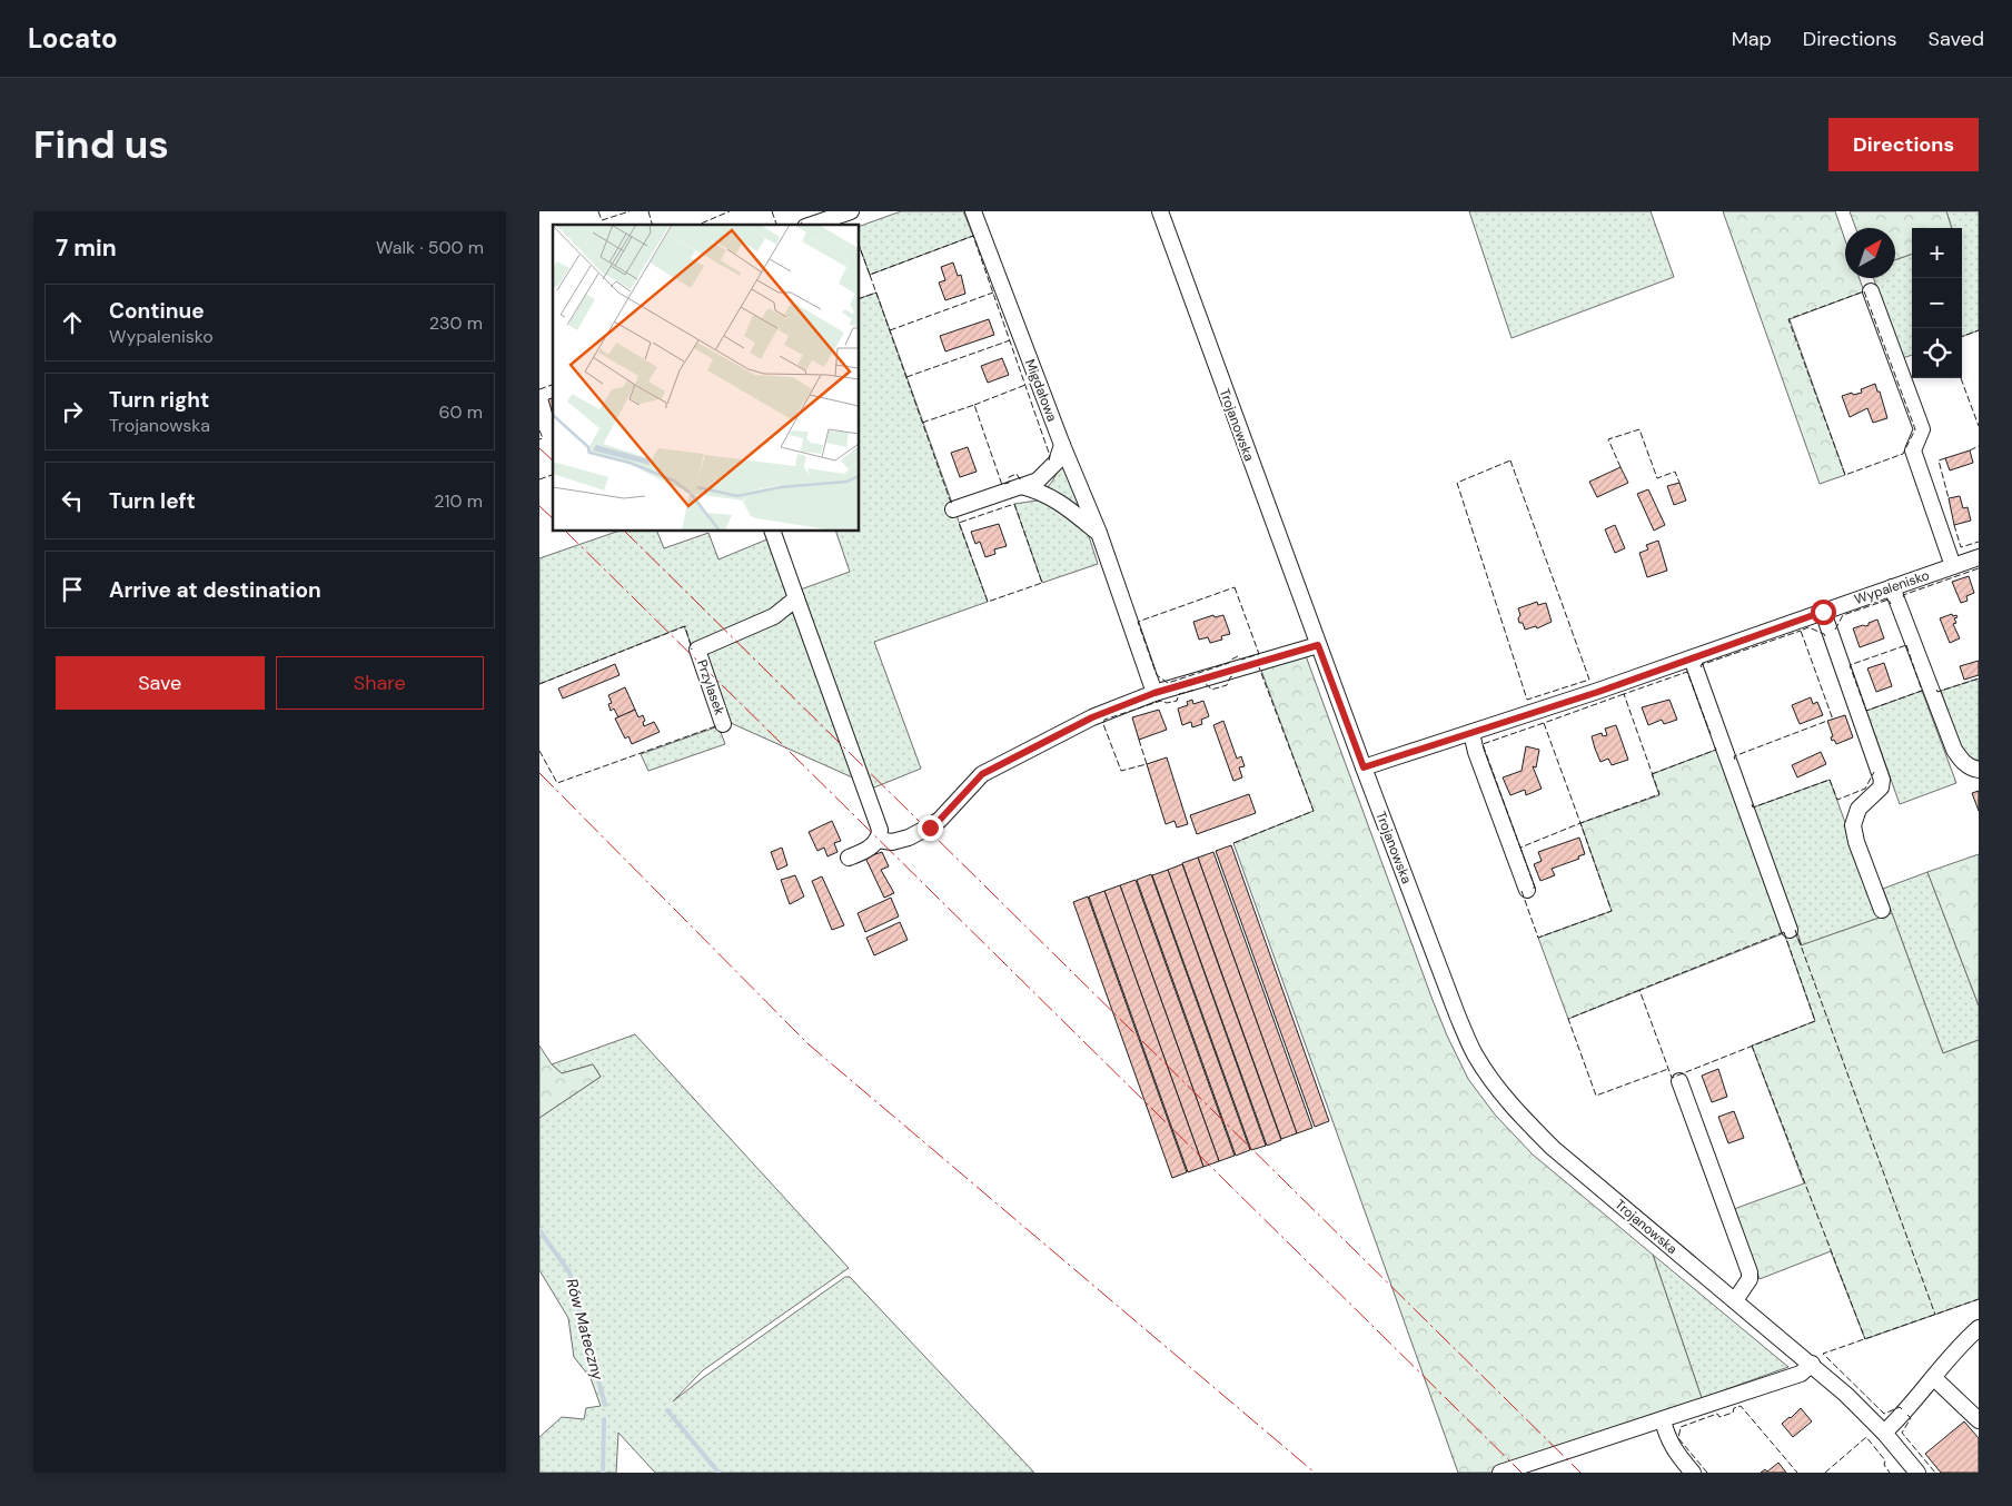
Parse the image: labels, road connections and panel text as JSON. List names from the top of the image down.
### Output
{
  "streets": {
    "street": [
      "Migdałowa",
      "Trojanowska",
      "Wypalenisko",
      "Przylasek"
    ]
  },
  "crossings": [
    ["Trojanowska", "Wypalenisko"]
  ],
  "water": ["Rów Mateczny"],
  "north": "top right",
  "page": {
    "header": "Locato",
    "nav": ["Map", "Directions", "Saved"],
    "buttons": [
      "Directions",
      ["Save", "Share"]
    ],
    "title": "Find us",
    "heading": ["7 min", "Walk · 500 m"],
    "map_buttons": ["+", "−"],
    "list": [
      ["Continue", "Wypalenisko", "230 m"],
      ["Turn right", "Trojanowska", "60 m"],
      ["Turn left", "210 m"],
      "Arrive at destination"
    ]
  }
}
